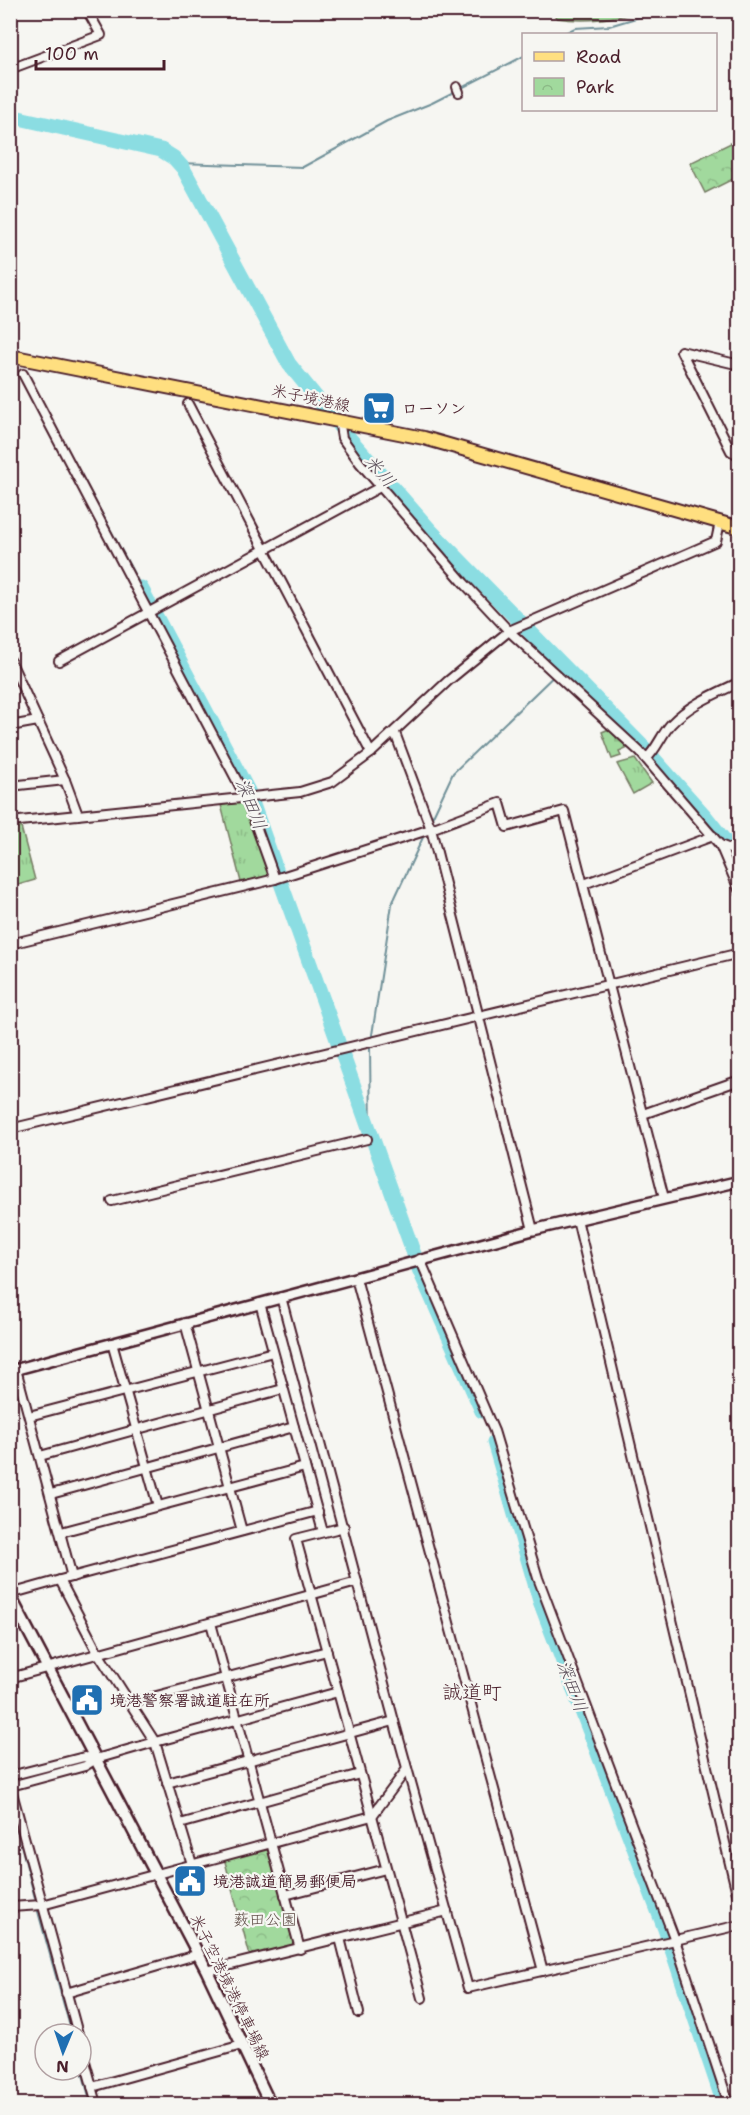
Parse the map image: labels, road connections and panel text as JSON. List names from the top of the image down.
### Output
{
  "streets": {
    "main road": ["米子境港線", "米子空港境港停車場線"]
  },
  "districts": ["誠道町"],
  "water": ["米川", "深田川"],
  "parks": ["薮田公園"],
  "places": {
    "supermarket": ["ローソン"],
    "public building": ["境港警察署誠道駐在所", "境港誠道簡易郵便局"]
  },
  "legend": ["Road", "Park"],
  "scale_bar": "100 m",
  "north": "bottom"
}
